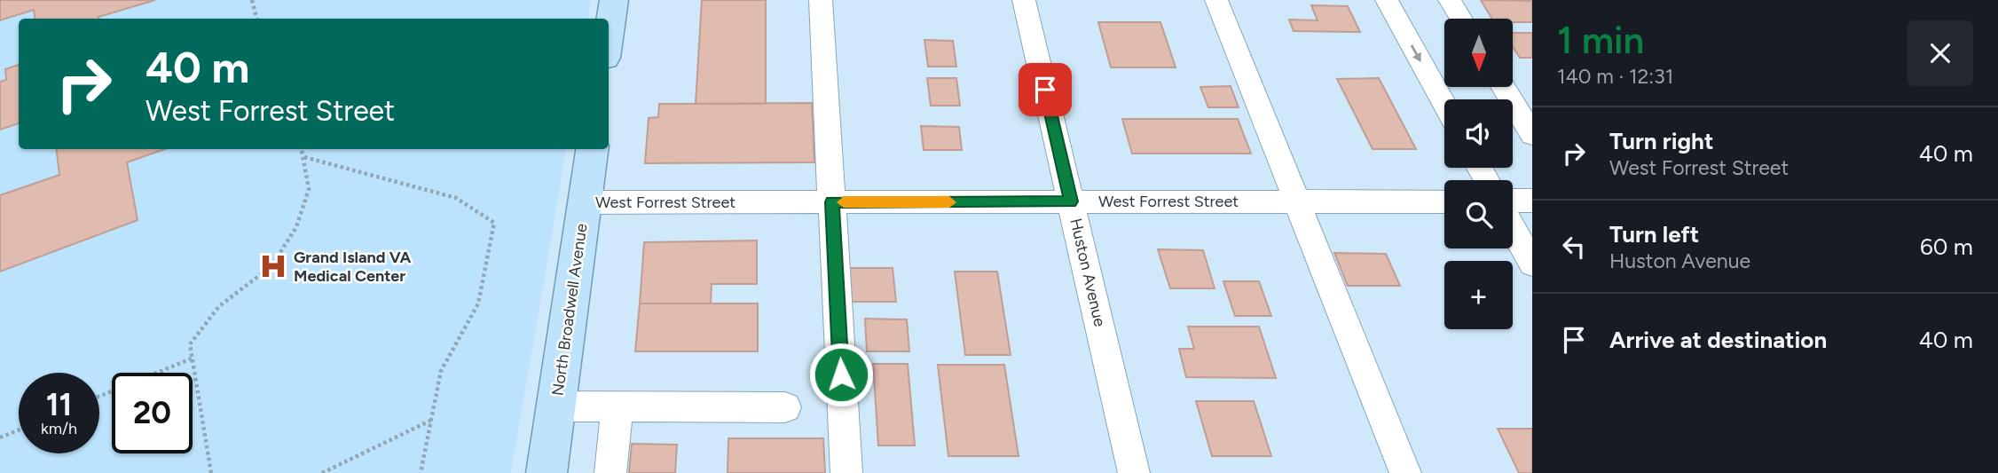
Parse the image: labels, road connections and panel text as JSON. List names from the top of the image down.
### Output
{
  "streets": {
    "main road": ["North Broadwell Avenue"],
    "street": ["West Forrest Street", "Huston Avenue"]
  },
  "crossings": [
    ["West Forrest Street", "Huston Avenue"],
    ["West Forrest Street", "North Broadwell Avenue"]
  ],
  "places": {
    "hospital": ["Grand Island VA Medical Center"]
  },
  "north": "bottom",
  "page": {
    "heading": ["1 min", "140 m · 12:31"],
    "map_buttons": "+",
    "turn": ["40 m", "West Forrest Street"],
    "list": [
      {
        "name": "Turn right",
        "note": "West Forrest Street",
        "value": "40 m"
      },
      {
        "name": "Turn left",
        "note": "Huston Avenue",
        "value": "60 m"
      },
      {
        "name": "Arrive at destination",
        "value": "40 m"
      }
    ],
    "speed": "11 km/h",
    "limit": "20"
  }
}
